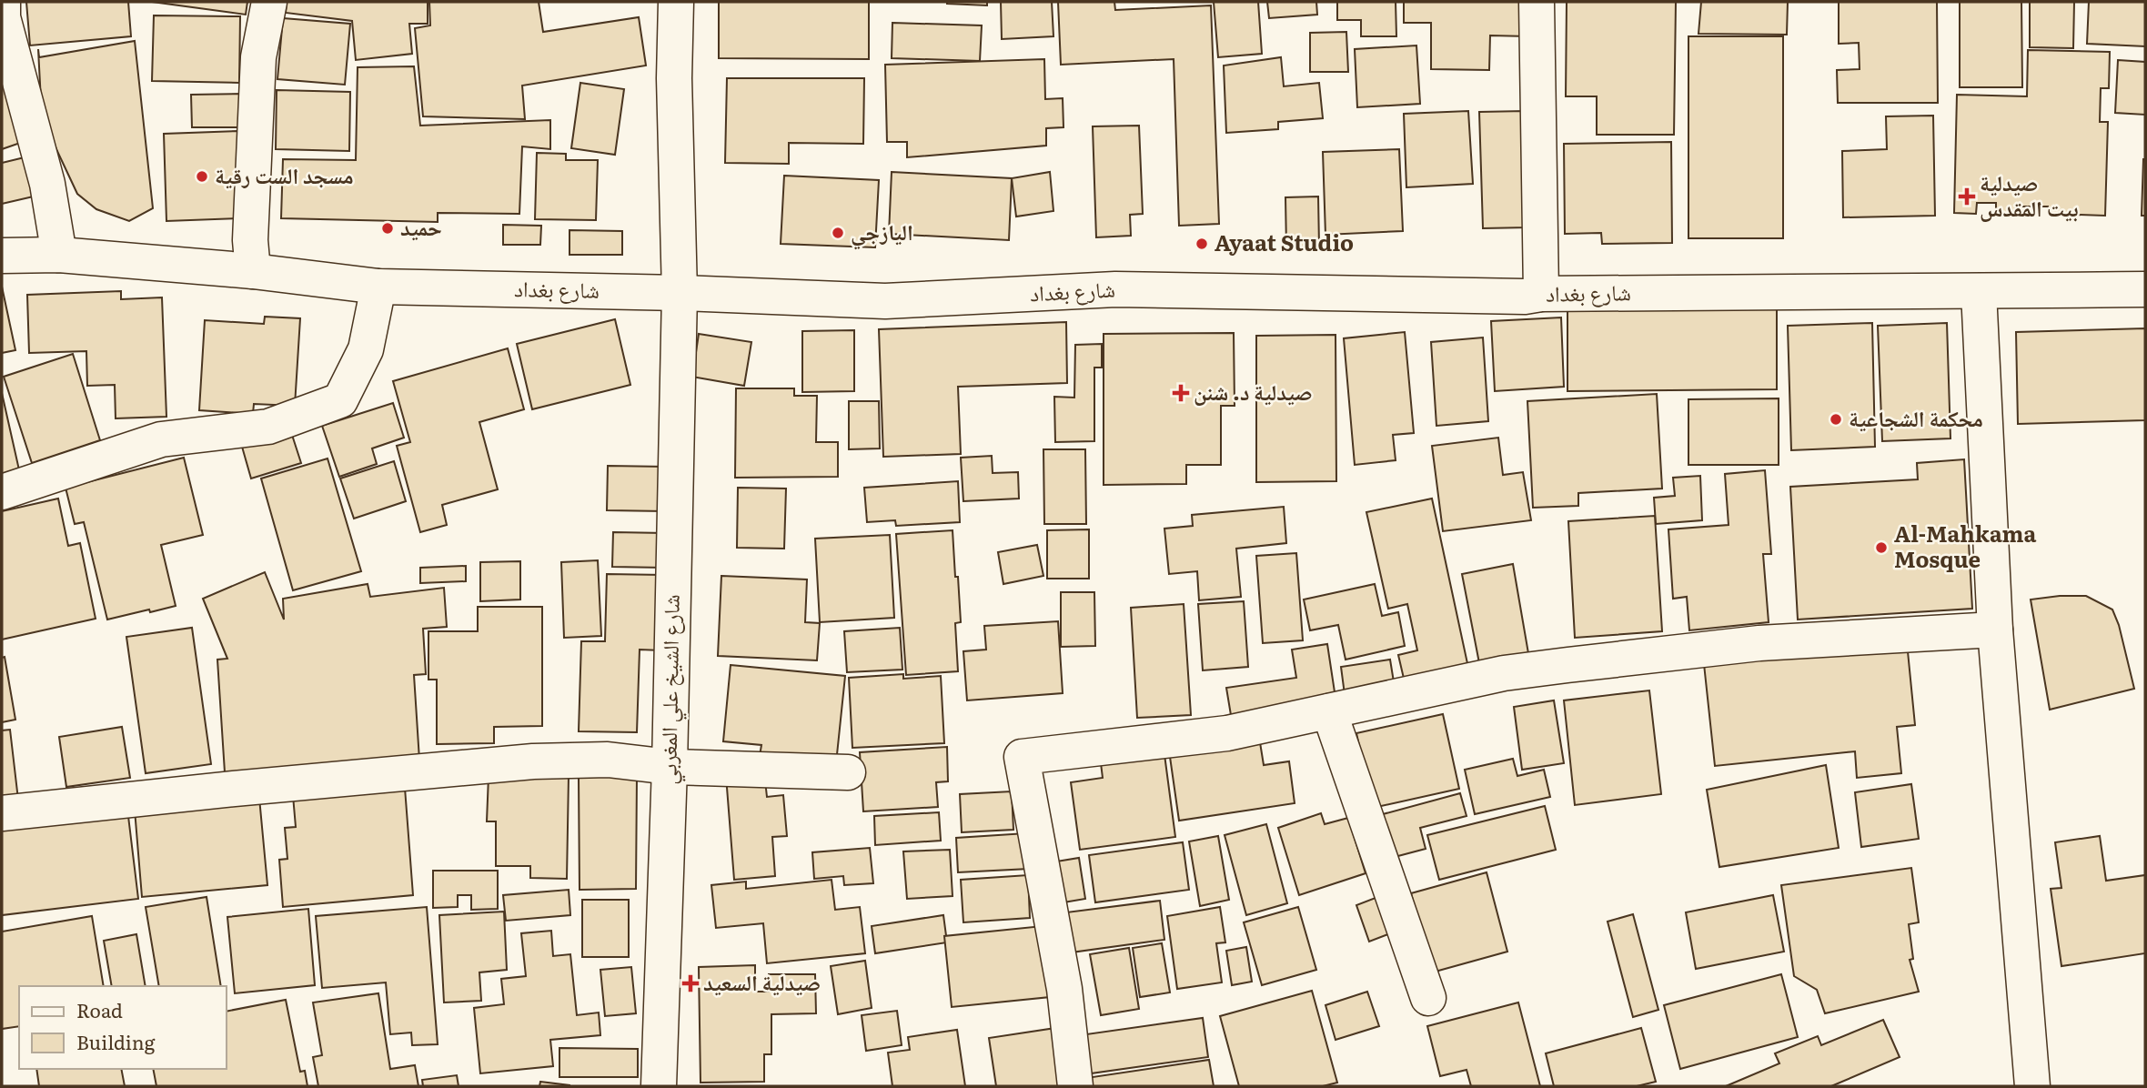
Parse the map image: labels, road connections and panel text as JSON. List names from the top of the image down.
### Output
{
  "streets": {
    "street": ["شارع بغداد", "شارع الشيخ علي المغربي"]
  },
  "crossings": [
    ["شارع بغداد", "شارع الشيخ علي المغربي"]
  ],
  "places": {
    "other": [
      "مسجد الست رقية",
      "حميد",
      "اليازجي",
      "Ayaat Studio",
      "محكمة الشجاعية",
      "Al-Mahkama Mosque"
    ],
    "health": ["صيدلية بيت المقدس", "صيدلية د. شنن", "صيدلية السعيد"]
  },
  "legend": ["Road", "Building"]
}
